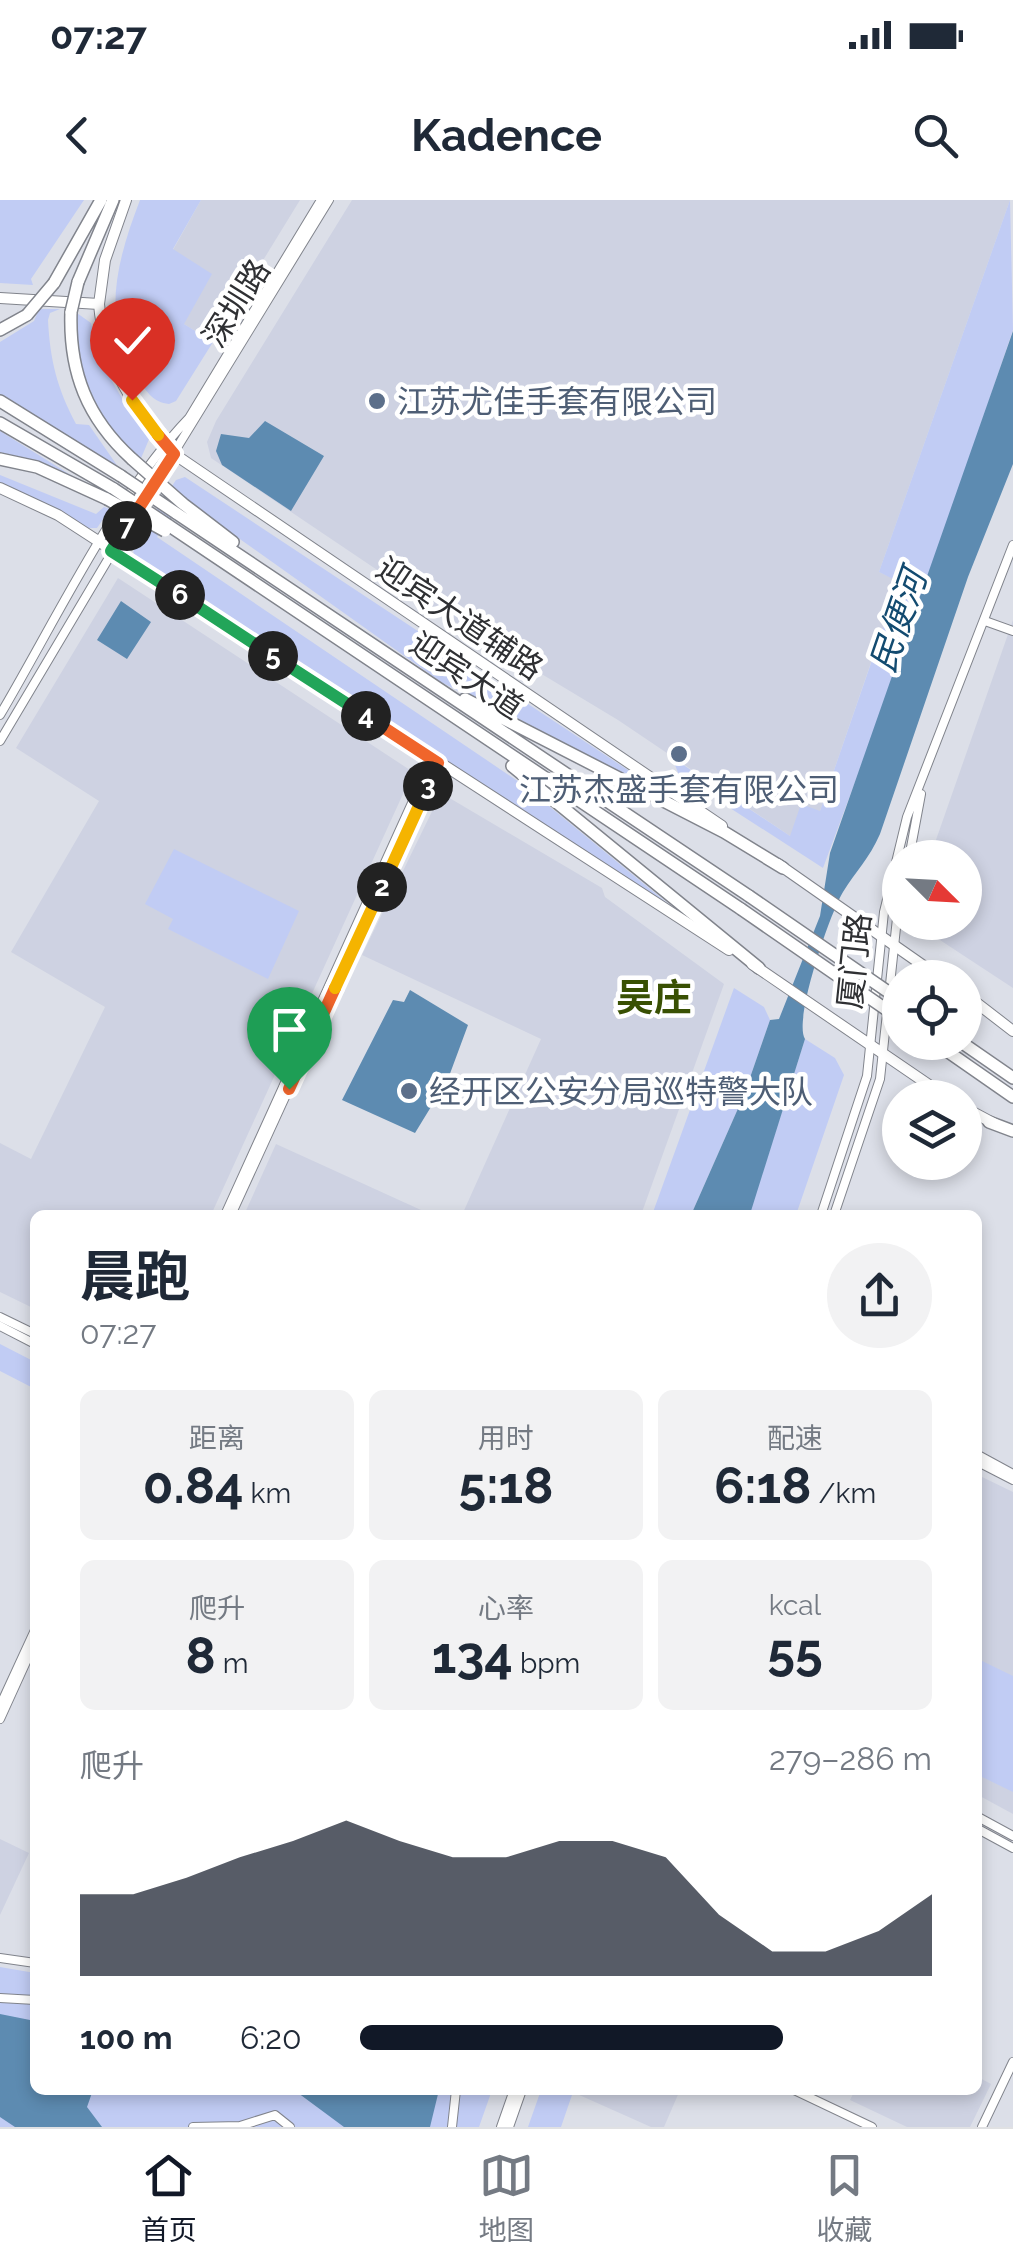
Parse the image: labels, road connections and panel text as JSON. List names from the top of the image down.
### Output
{
  "streets": {
    "highway": ["迎宾大道"],
    "main road": ["迎宾大道辅路"],
    "street": ["深圳路", "厦门路"]
  },
  "crossings": [
    ["深圳路", "迎宾大道辅路"],
    ["迎宾大道辅路", "厦门路"]
  ],
  "districts": ["吴庄"],
  "water": ["民便河"],
  "places": ["江苏尤佳手套有限公司", "江苏杰盛手套有限公司", "经开区公安分局巡特警大队"],
  "north": "bottom right",
  "page": {
    "status": "07:27",
    "header": "Kadence",
    "pins": [
      "7",
      "6",
      "5",
      "4",
      "3",
      "2"
    ],
    "heading": ["晨跑", "07:27"],
    "stats": [
      ["距离", "0.84 km"],
      ["用时", "5:18"],
      ["配速", "6:18 /km"],
      ["爬升", "8 m"],
      ["心率", "134 bpm"],
      ["kcal", "55"]
    ],
    "chart": ["爬升", "279–286 m"],
    "list": [
      {
        "name": "100 m",
        "note": "6:20"
      }
    ],
    "tabs": ["首页", "地图", "收藏"]
  }
}
